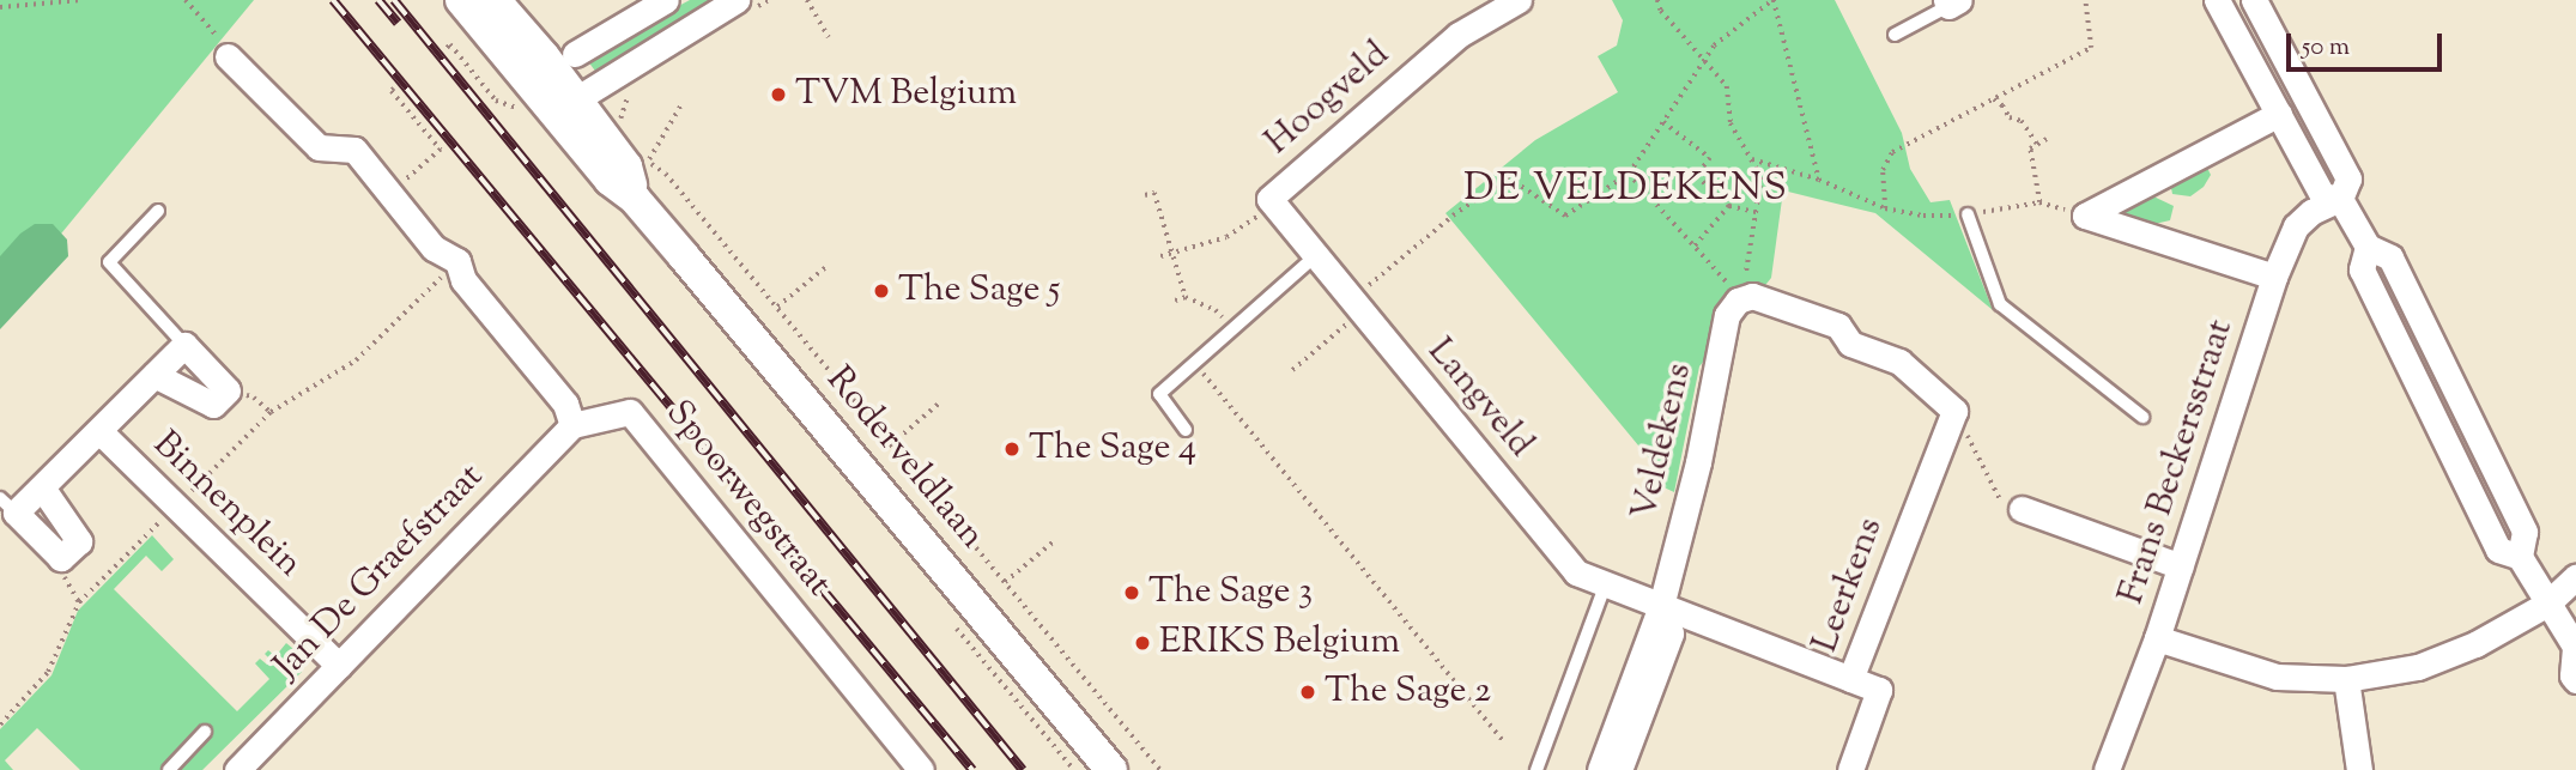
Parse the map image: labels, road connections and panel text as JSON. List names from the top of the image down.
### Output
{
  "streets": {
    "street": [
      "Hoogveld",
      "Langveld",
      "Veldekens",
      "Roderveldlaan",
      "Frans Beckersstraat",
      "Spoorwegstraat",
      "Binnenplein",
      "Jan De Graefstraat",
      "Leerkens"
    ]
  },
  "crossings": [
    ["Hoogveld", "Langveld"],
    ["Langveld", "Veldekens"],
    ["Langveld", "Leerkens"],
    ["Spoorwegstraat", "Jan De Graefstraat"],
    ["Binnenplein", "Jan De Graefstraat"]
  ],
  "districts": ["DE VELDEKENS"],
  "places": [
    "TVM Belgium",
    "The Sage 5",
    "The Sage 4",
    "The Sage 3",
    "ERIKS Belgium",
    "The Sage 2"
  ],
  "scale_bar": "50 m"
}
